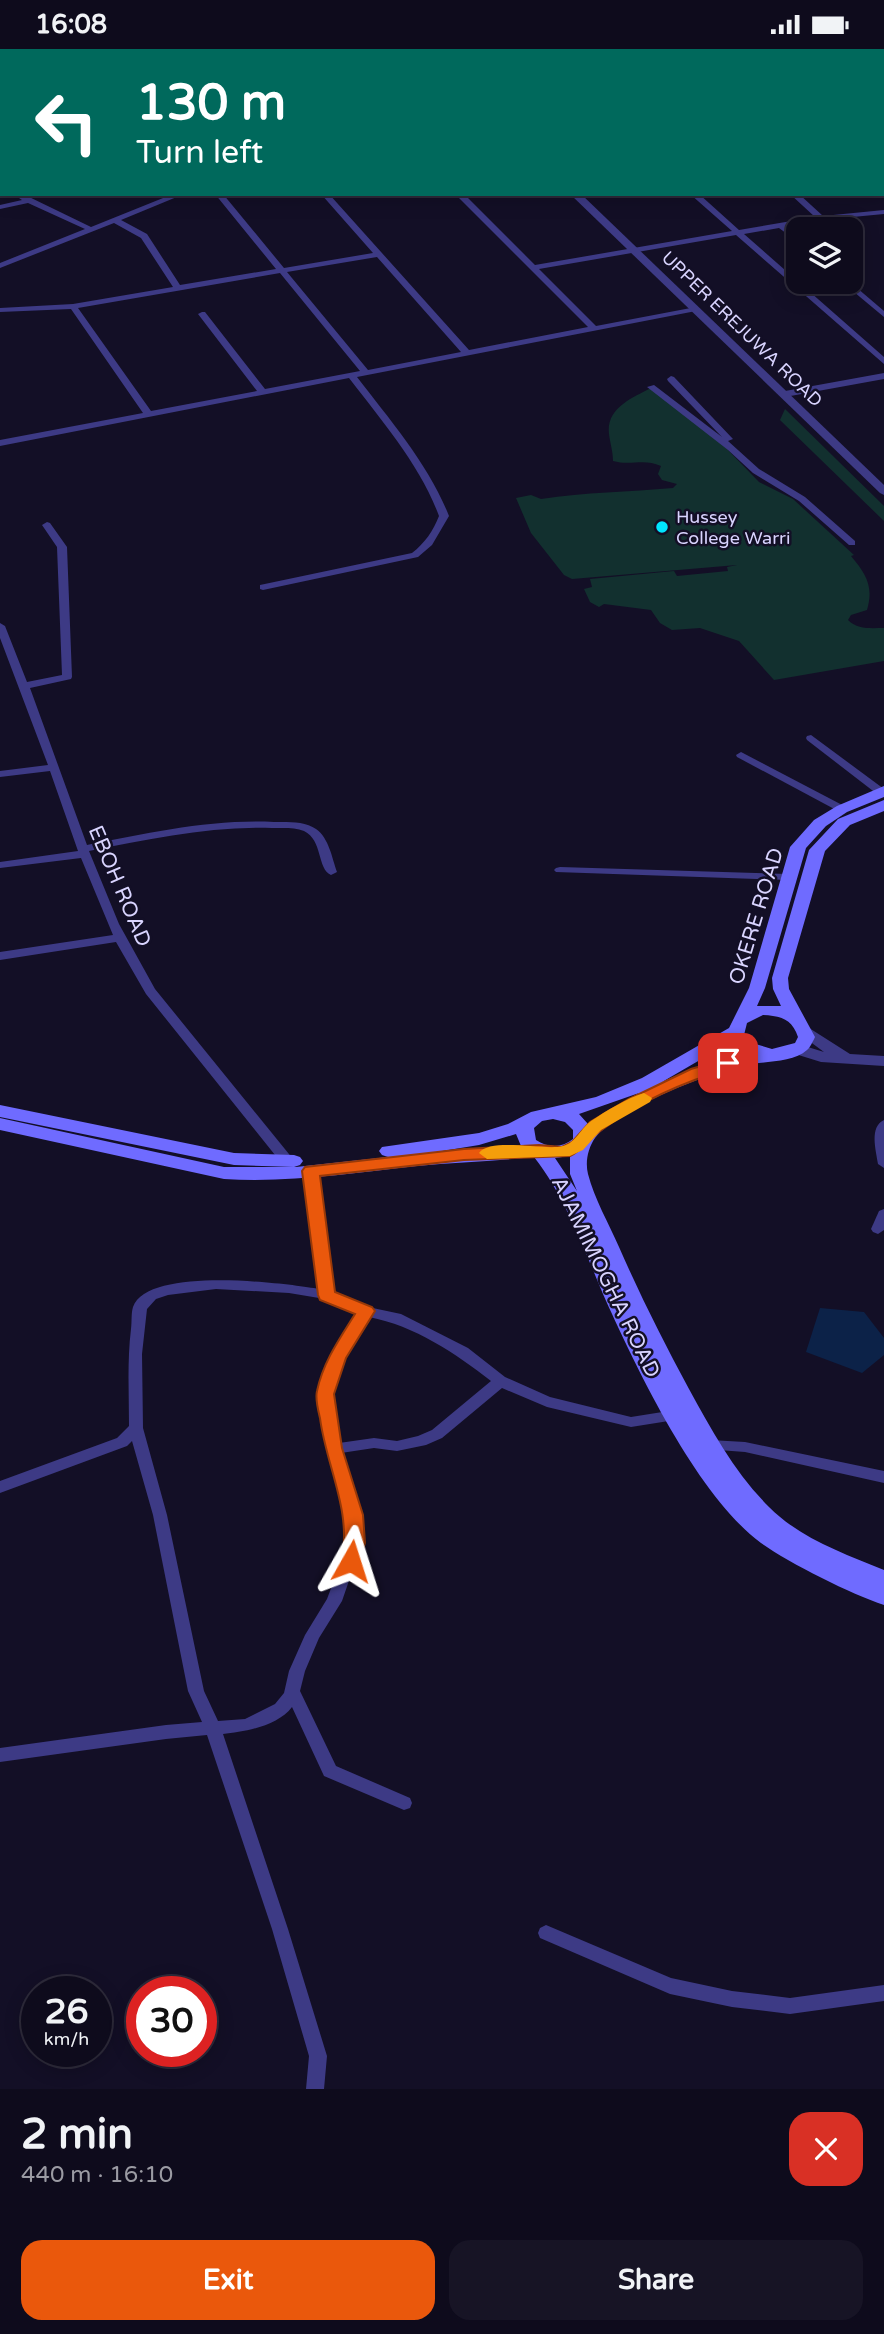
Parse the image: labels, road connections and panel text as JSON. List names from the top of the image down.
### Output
{
  "streets": {
    "main road": ["OKERE ROAD", "AJAMIMOGHA ROAD"],
    "street": ["UPPER EREJUWA ROAD", "EBOH ROAD"]
  },
  "places": ["Hussey College Warri"],
  "page": {
    "status": "16:08",
    "turn": ["130 m", "Turn left"],
    "speed": "26 km/h",
    "limit": "30",
    "heading": ["2 min", "440 m · 16:10"],
    "buttons": ["Exit", "Share"]
  }
}
